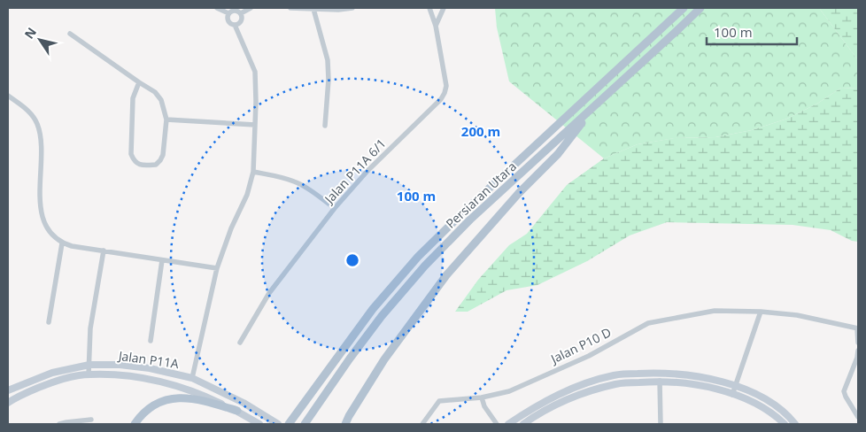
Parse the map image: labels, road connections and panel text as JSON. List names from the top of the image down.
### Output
{
  "streets": {
    "main road": ["Persiaran Utara"],
    "street": ["Jalan P11A 6/1", "Jalan P10 D", "Jalan P11A"]
  },
  "scale_bar": "100 m",
  "north": "top left",
  "rings": ["200 m", "100 m"]
}
